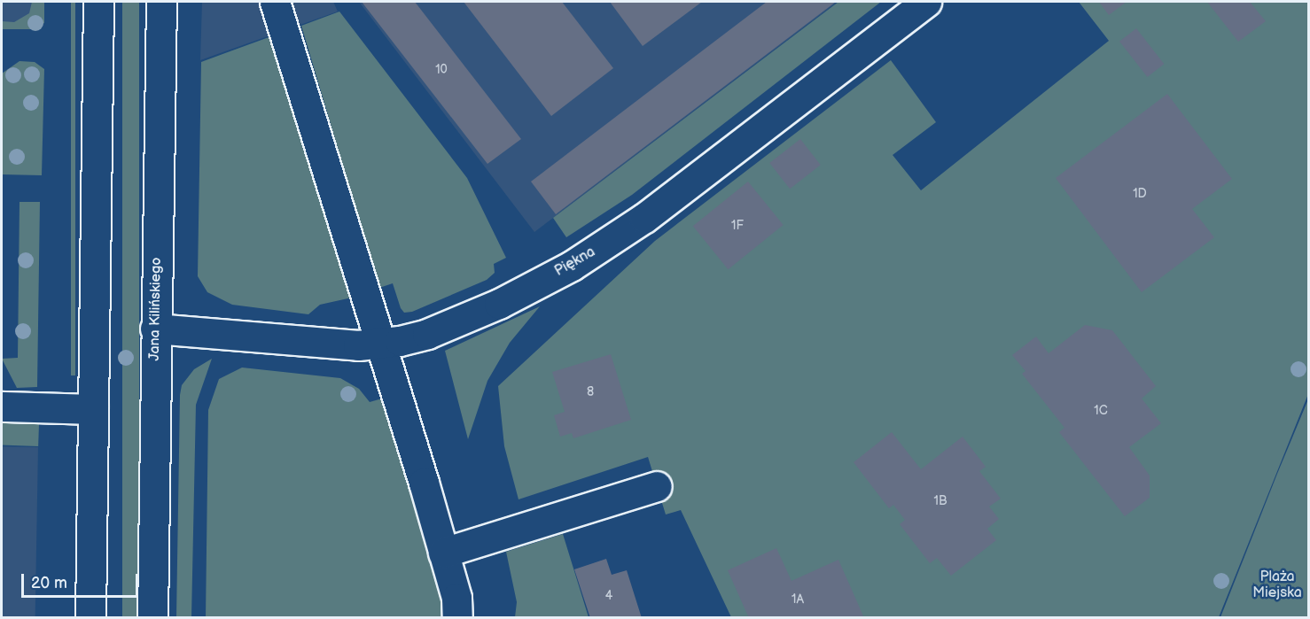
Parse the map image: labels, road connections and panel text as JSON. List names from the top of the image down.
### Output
{
  "streets": {
    "street": ["Piękna", "Jana Kilińskiego"]
  },
  "crossings": [
    ["Piękna", "Jana Kilińskiego"]
  ],
  "parks": ["Plaża Miejska"],
  "house_numbers": [
    "10",
    "1D",
    "1F",
    "8",
    "1C",
    "1B",
    "4",
    "1A"
  ],
  "scale_bar": "20 m"
}
